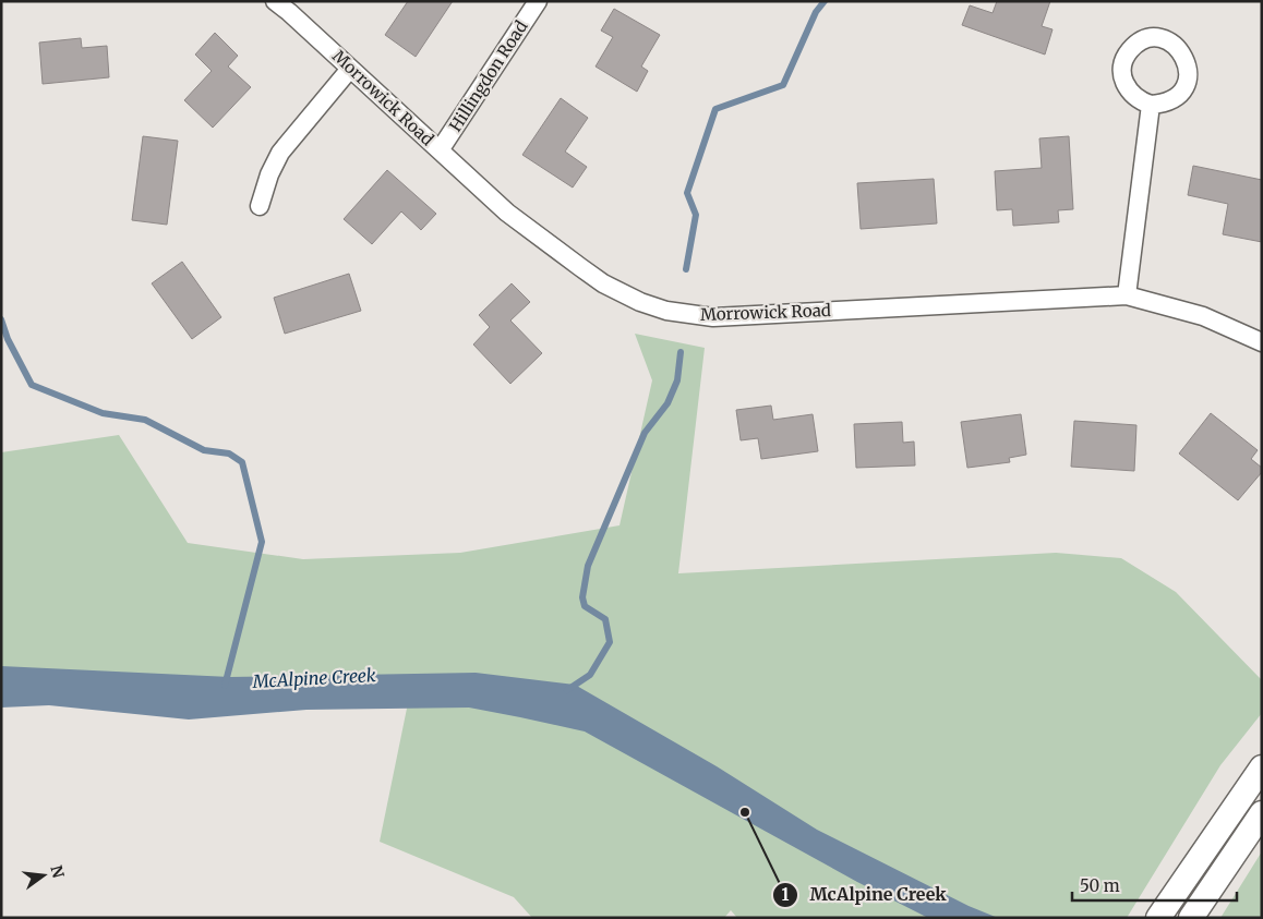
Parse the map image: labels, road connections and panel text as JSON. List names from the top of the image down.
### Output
{
  "streets": {
    "street": ["Hillingdon Road", "Morrowick Road"]
  },
  "crossings": [
    ["Hillingdon Road", "Morrowick Road"]
  ],
  "water": ["McAlpine Creek"],
  "places": ["McAlpine Creek"],
  "scale_bar": "50 m",
  "north": "right"
}
